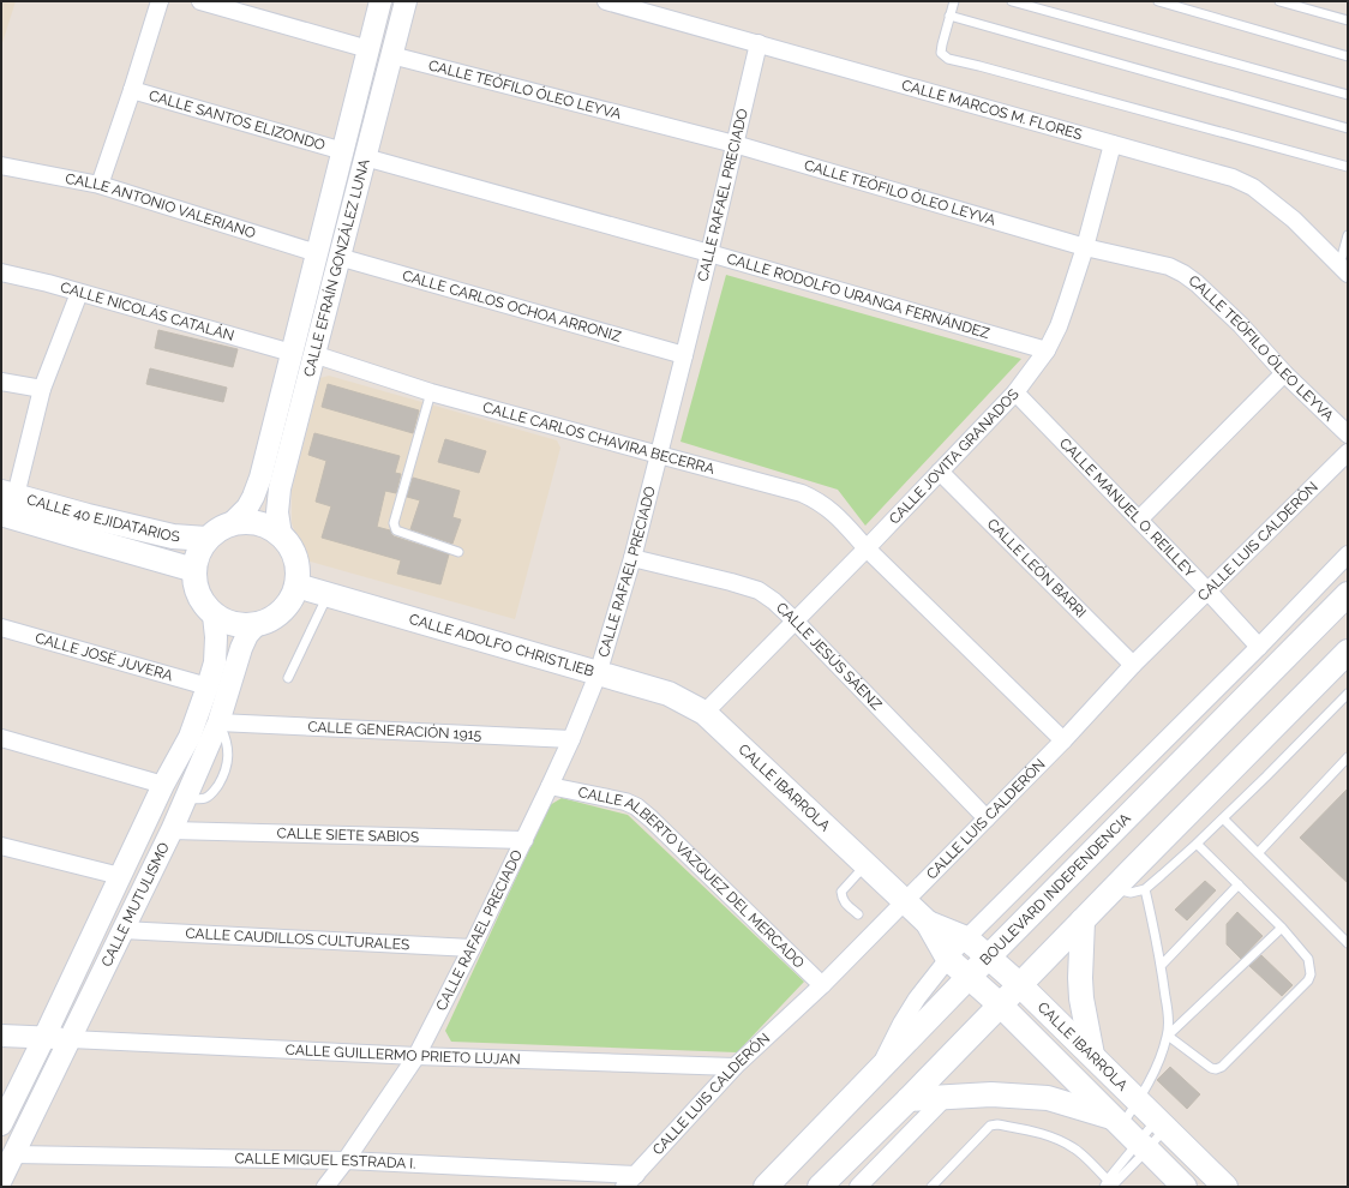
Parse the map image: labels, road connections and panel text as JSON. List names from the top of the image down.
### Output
{
  "streets": {
    "main road": [
      "CALLE 40 EJIDATARIOS",
      "CALLE ADOLFO CHRISTLIEB",
      "CALLE IBARROLA",
      "BOULEVARD INDEPENDENCIA"
    ],
    "street": [
      "CALLE TEÓFILO ÓLEO LEYVA",
      "CALLE MARCOS M. FLORES",
      "CALLE SANTOS ELIZONDO",
      "CALLE RAFAEL PRECIADO",
      "CALLE ANTONIO VALERIANO",
      "CALLE EFRAÍN GONZÁLEZ LUNA",
      "CALLE RODOLFO URANGA FERNÁNDEZ",
      "CALLE CARLOS OCHOA ARRONIZ",
      "CALLE NICOLÁS CATALÁN",
      "CALLE CARLOS CHAVIRA BECERRA",
      "CALLE JOVITA GRANADOS",
      "CALLE MANUEL O. REILLEY",
      "CALLE LUIS CALDERÓN",
      "CALLE LEÓN BARRI",
      "CALLE JOSÉ JUVERA",
      "CALLE JESÚS SÁENZ",
      "CALLE GENERACIÓN 1915",
      "CALLE SIETE SABIOS",
      "CALLE ALBERTO VÁZQUEZ DEL MERCADO",
      "CALLE MUTULISMO",
      "CALLE CAUDILLOS CULTURALES",
      "CALLE GUILLERMO PRIETO LUJAN",
      "CALLE MIGUEL ESTRADA I."
    ]
  },
  "crossings": [
    ["CALLE TEÓFILO ÓLEO LEYVA", "CALLE RAFAEL PRECIADO"],
    ["CALLE TEÓFILO ÓLEO LEYVA", "CALLE EFRAÍN GONZÁLEZ LUNA"],
    ["CALLE TEÓFILO ÓLEO LEYVA", "CALLE JOVITA GRANADOS"],
    ["CALLE MARCOS M. FLORES", "CALLE RAFAEL PRECIADO"],
    ["CALLE MARCOS M. FLORES", "CALLE JOVITA GRANADOS"],
    ["CALLE SANTOS ELIZONDO", "CALLE EFRAÍN GONZÁLEZ LUNA"],
    ["CALLE RAFAEL PRECIADO", "CALLE RODOLFO URANGA FERNÁNDEZ"],
    ["CALLE RAFAEL PRECIADO", "CALLE CARLOS OCHOA ARRONIZ"],
    ["CALLE RAFAEL PRECIADO", "CALLE CARLOS CHAVIRA BECERRA"],
    ["CALLE RAFAEL PRECIADO", "CALLE ADOLFO CHRISTLIEB"],
    ["CALLE RAFAEL PRECIADO", "CALLE JESÚS SÁENZ"],
    ["CALLE RAFAEL PRECIADO", "CALLE GENERACIÓN 1915"],
    ["CALLE RAFAEL PRECIADO", "CALLE SIETE SABIOS"],
    ["CALLE RAFAEL PRECIADO", "CALLE ALBERTO VÁZQUEZ DEL MERCADO"],
    ["CALLE RAFAEL PRECIADO", "CALLE CAUDILLOS CULTURALES"],
    ["CALLE RAFAEL PRECIADO", "CALLE GUILLERMO PRIETO LUJAN"],
    ["CALLE RAFAEL PRECIADO", "CALLE MIGUEL ESTRADA I."],
    ["CALLE ANTONIO VALERIANO", "CALLE EFRAÍN GONZÁLEZ LUNA"],
    ["CALLE EFRAÍN GONZÁLEZ LUNA", "CALLE RODOLFO URANGA FERNÁNDEZ"],
    ["CALLE EFRAÍN GONZÁLEZ LUNA", "CALLE CARLOS OCHOA ARRONIZ"],
    ["CALLE EFRAÍN GONZÁLEZ LUNA", "CALLE NICOLÁS CATALÁN"],
    ["CALLE EFRAÍN GONZÁLEZ LUNA", "CALLE CARLOS CHAVIRA BECERRA"],
    ["CALLE EFRAÍN GONZÁLEZ LUNA", "CALLE 40 EJIDATARIOS"],
    ["CALLE EFRAÍN GONZÁLEZ LUNA", "CALLE ADOLFO CHRISTLIEB"],
    ["CALLE EFRAÍN GONZÁLEZ LUNA", "CALLE MUTULISMO"],
    ["CALLE RODOLFO URANGA FERNÁNDEZ", "CALLE JOVITA GRANADOS"],
    ["CALLE CARLOS CHAVIRA BECERRA", "CALLE JOVITA GRANADOS"],
    ["CALLE JOVITA GRANADOS", "CALLE MANUEL O. REILLEY"],
    ["CALLE JOVITA GRANADOS", "CALLE LEÓN BARRI"],
    ["CALLE JOVITA GRANADOS", "CALLE ADOLFO CHRISTLIEB"],
    ["CALLE JOVITA GRANADOS", "CALLE JESÚS SÁENZ"],
    ["CALLE JOVITA GRANADOS", "CALLE IBARROLA"],
    ["CALLE MANUEL O. REILLEY", "CALLE LUIS CALDERÓN"],
    ["CALLE 40 EJIDATARIOS", "CALLE ADOLFO CHRISTLIEB"],
    ["CALLE 40 EJIDATARIOS", "CALLE MUTULISMO"],
    ["CALLE LUIS CALDERÓN", "CALLE LEÓN BARRI"],
    ["CALLE LUIS CALDERÓN", "CALLE JESÚS SÁENZ"],
    ["CALLE LUIS CALDERÓN", "CALLE IBARROLA"],
    ["CALLE LUIS CALDERÓN", "CALLE ALBERTO VÁZQUEZ DEL MERCADO"],
    ["CALLE LUIS CALDERÓN", "CALLE GUILLERMO PRIETO LUJAN"],
    ["CALLE LUIS CALDERÓN", "CALLE MIGUEL ESTRADA I."],
    ["CALLE ADOLFO CHRISTLIEB", "CALLE IBARROLA"],
    ["CALLE ADOLFO CHRISTLIEB", "CALLE MUTULISMO"],
    ["CALLE JOSÉ JUVERA", "CALLE MUTULISMO"],
    ["CALLE GENERACIÓN 1915", "CALLE MUTULISMO"],
    ["CALLE IBARROLA", "BOULEVARD INDEPENDENCIA"],
    ["CALLE SIETE SABIOS", "CALLE MUTULISMO"],
    ["CALLE MUTULISMO", "CALLE CAUDILLOS CULTURALES"],
    ["CALLE MUTULISMO", "CALLE GUILLERMO PRIETO LUJAN"],
    ["CALLE MUTULISMO", "CALLE MIGUEL ESTRADA I."]
  ]
}
